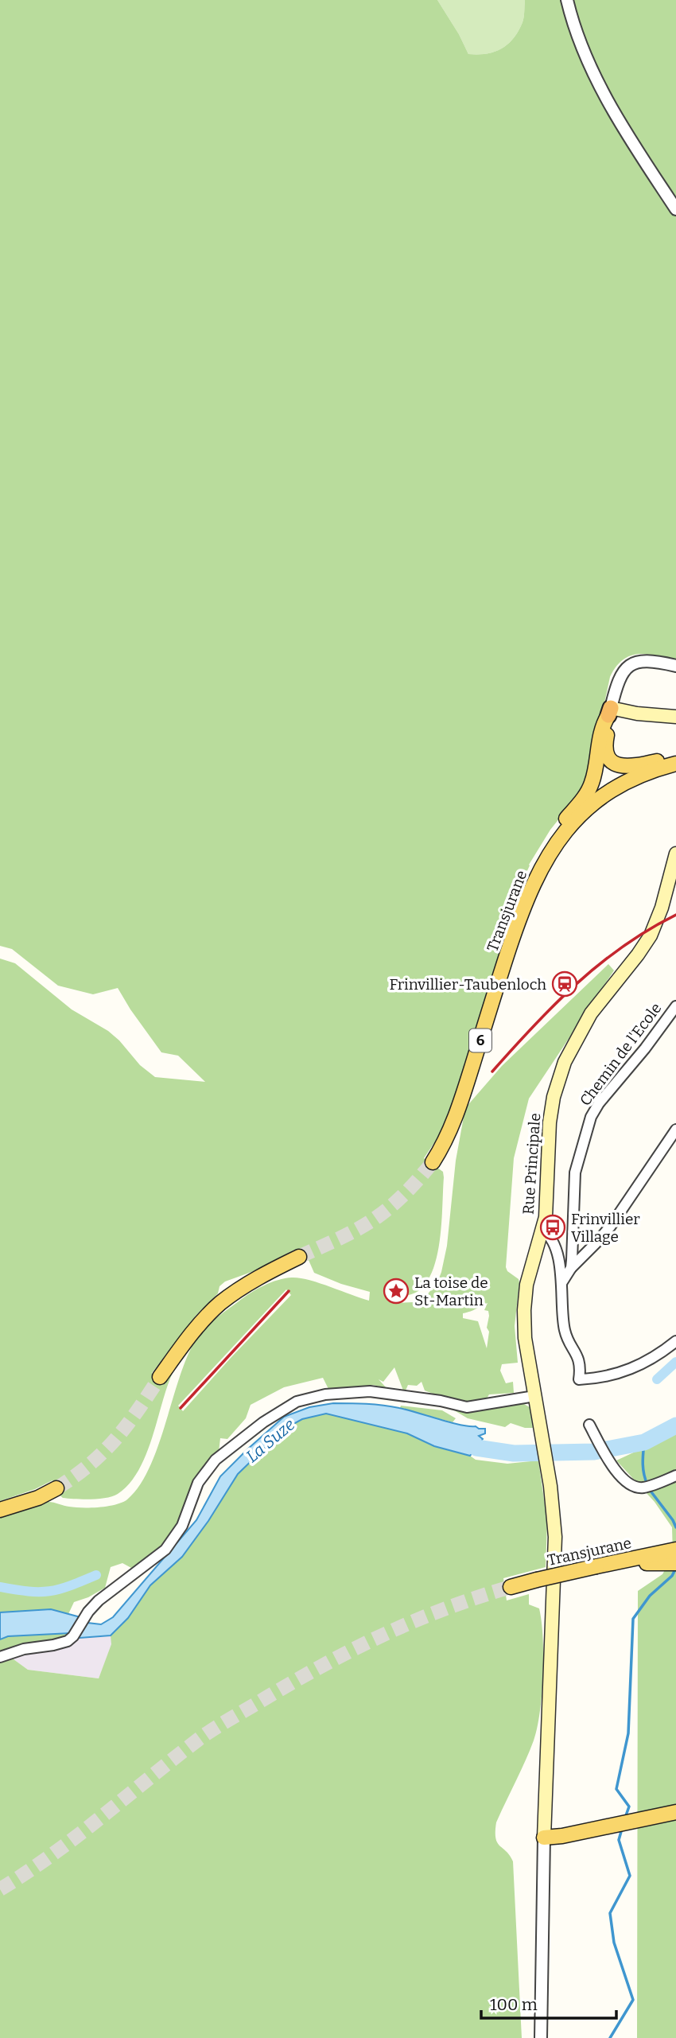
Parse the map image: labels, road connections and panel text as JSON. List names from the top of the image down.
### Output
{
  "streets": {
    "main road": ["Transjurane", "6", "Rue Principale"],
    "street": ["Chemin de l'Ecole"]
  },
  "water": ["La Suze"],
  "places": {
    "station": ["Frinvillier-Taubenloch"],
    "bus stop": ["Frinvillier Village"],
    "place": ["La toise de St-Martin"]
  },
  "scale_bar": "100 m"
}
